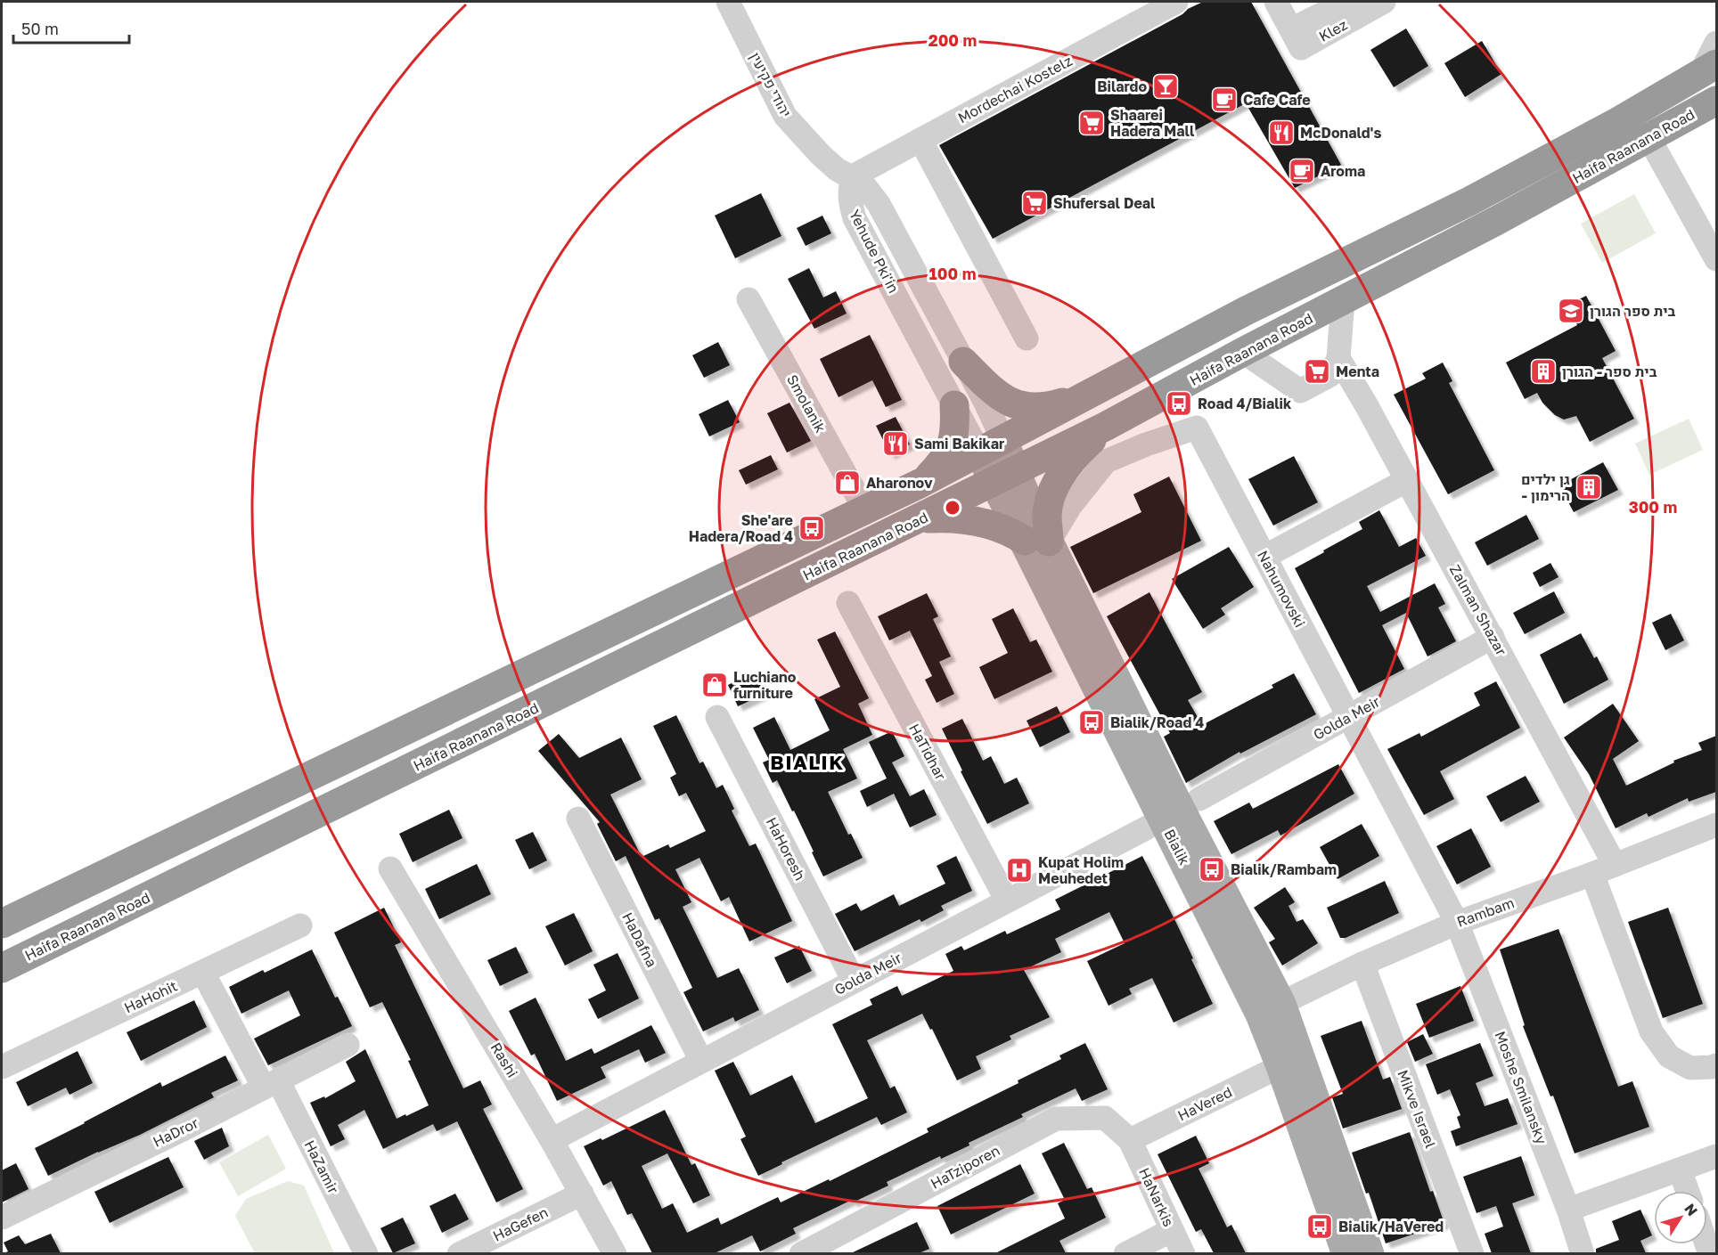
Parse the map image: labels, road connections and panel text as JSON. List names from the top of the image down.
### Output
{
  "streets": {
    "highway": ["Haifa Raanana Road"],
    "main road": ["Yehude Pki'in", "Bialik"],
    "street": [
      "Klez",
      "יהודי פקיעין",
      "Mordechai Kostelz",
      "Smolanik",
      "Nahumovski",
      "Zalman Shazar",
      "Golda Meir",
      "HaTidhar",
      "HaHoresh",
      "Rambam",
      "HaDafna",
      "HaHohit",
      "Rashi",
      "Moshe Smilansky",
      "HaVered",
      "Mikve Israel",
      "HaDror",
      "HaZamir",
      "HaTziporen",
      "HaNarkis",
      "HaGefen"
    ]
  },
  "crossings": [
    ["יהודי פקיעין", "Mordechai Kostelz"],
    ["יהודי פקיעין", "Yehude Pki'in"],
    ["Mordechai Kostelz", "Yehude Pki'in"],
    ["Haifa Raanana Road", "Yehude Pki'in"],
    ["Haifa Raanana Road", "Smolanik"],
    ["Haifa Raanana Road", "Bialik"],
    ["Yehude Pki'in", "Bialik"],
    ["Nahumovski", "Golda Meir"],
    ["Nahumovski", "Bialik"],
    ["Nahumovski", "Rambam"],
    ["Nahumovski", "Moshe Smilansky"],
    ["Zalman Shazar", "Golda Meir"],
    ["Zalman Shazar", "Rambam"],
    ["Golda Meir", "HaTidhar"],
    ["Golda Meir", "Bialik"],
    ["Golda Meir", "HaHoresh"],
    ["Golda Meir", "HaDafna"],
    ["Golda Meir", "Rashi"],
    ["Bialik", "Rambam"],
    ["Bialik", "HaVered"],
    ["Rambam", "Moshe Smilansky"],
    ["Rambam", "Mikve Israel"],
    ["HaHohit", "HaZamir"],
    ["Rashi", "HaGefen"],
    ["HaVered", "HaTziporen"],
    ["HaVered", "HaNarkis"],
    ["HaDror", "HaZamir"],
    ["HaTziporen", "HaNarkis"]
  ],
  "districts": ["BIALIK"],
  "places": {
    "bar": ["Bilardo"],
    "cafe": ["Cafe Cafe", "Aroma"],
    "supermarket": ["Shaarei Hadera Mall", "Shufersal Deal", "Menta"],
    "restaurant": ["McDonald's", "Sami Bakikar"],
    "school or university": ["בית ספר הגורן"],
    "building": ["בית ספר - הגורן", "גן ילדים - הרימון"],
    "bus stop": [
      "Road 4/Bialik",
      "She'are Hadera/Road 4",
      "Bialik/Road 4",
      "Bialik/Rambam",
      "Bialik/HaVered"
    ],
    "shop": ["Aharonov", "Luchiano furniture"],
    "hospital": ["Kupat Holim Meuhedet"]
  },
  "scale_bar": "50 m",
  "north": "top right",
  "rings": ["200 m", "100 m", "300 m"]
}
